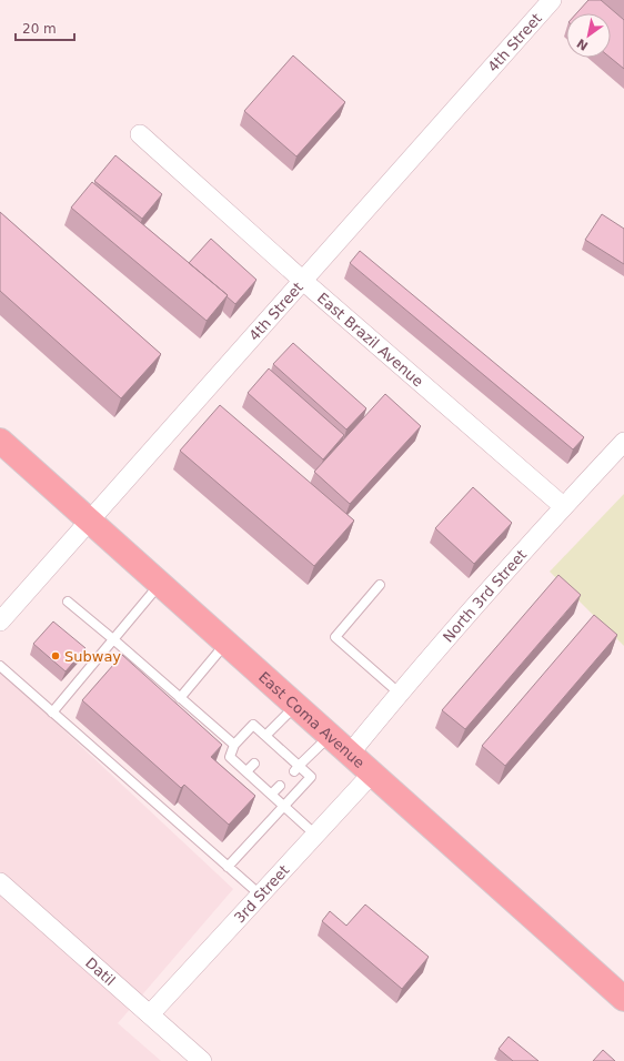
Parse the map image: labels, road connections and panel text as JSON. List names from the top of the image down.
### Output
{
  "streets": {
    "main road": ["East Coma Avenue"],
    "street": [
      "4th Street",
      "East Brazil Avenue",
      "North 3rd Street",
      "3rd Street",
      "Datil"
    ]
  },
  "crossings": [
    ["4th Street", "East Brazil Avenue"],
    ["4th Street", "East Coma Avenue"],
    ["East Brazil Avenue", "North 3rd Street"],
    ["North 3rd Street", "East Coma Avenue"],
    ["East Coma Avenue", "3rd Street"],
    ["3rd Street", "Datil"]
  ],
  "places": ["Subway"],
  "scale_bar": "20 m",
  "north": "bottom left"
}
